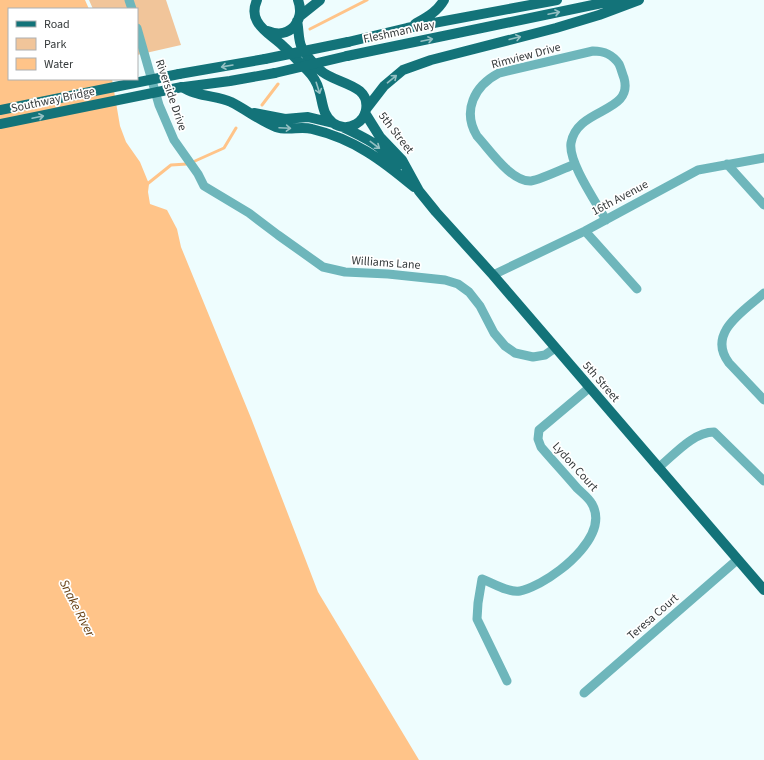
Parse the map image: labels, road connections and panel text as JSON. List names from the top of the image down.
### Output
{
  "streets": {
    "main road": ["Fleshman Way", "Southway Bridge", "5th Street"],
    "street": [
      "Rimview Drive",
      "Riverside Drive",
      "16th Avenue",
      "Williams Lane",
      "Lydon Court",
      "Teresa Court"
    ]
  },
  "crossings": [
    ["Fleshman Way", "Southway Bridge"],
    ["Rimview Drive", "16th Avenue"],
    ["Riverside Drive", "Williams Lane"],
    ["5th Street", "16th Avenue"],
    ["5th Street", "Williams Lane"],
    ["5th Street", "Lydon Court"],
    ["5th Street", "Teresa Court"]
  ],
  "water": ["Snake River"],
  "legend": ["Road", "Park", "Water"]
}
